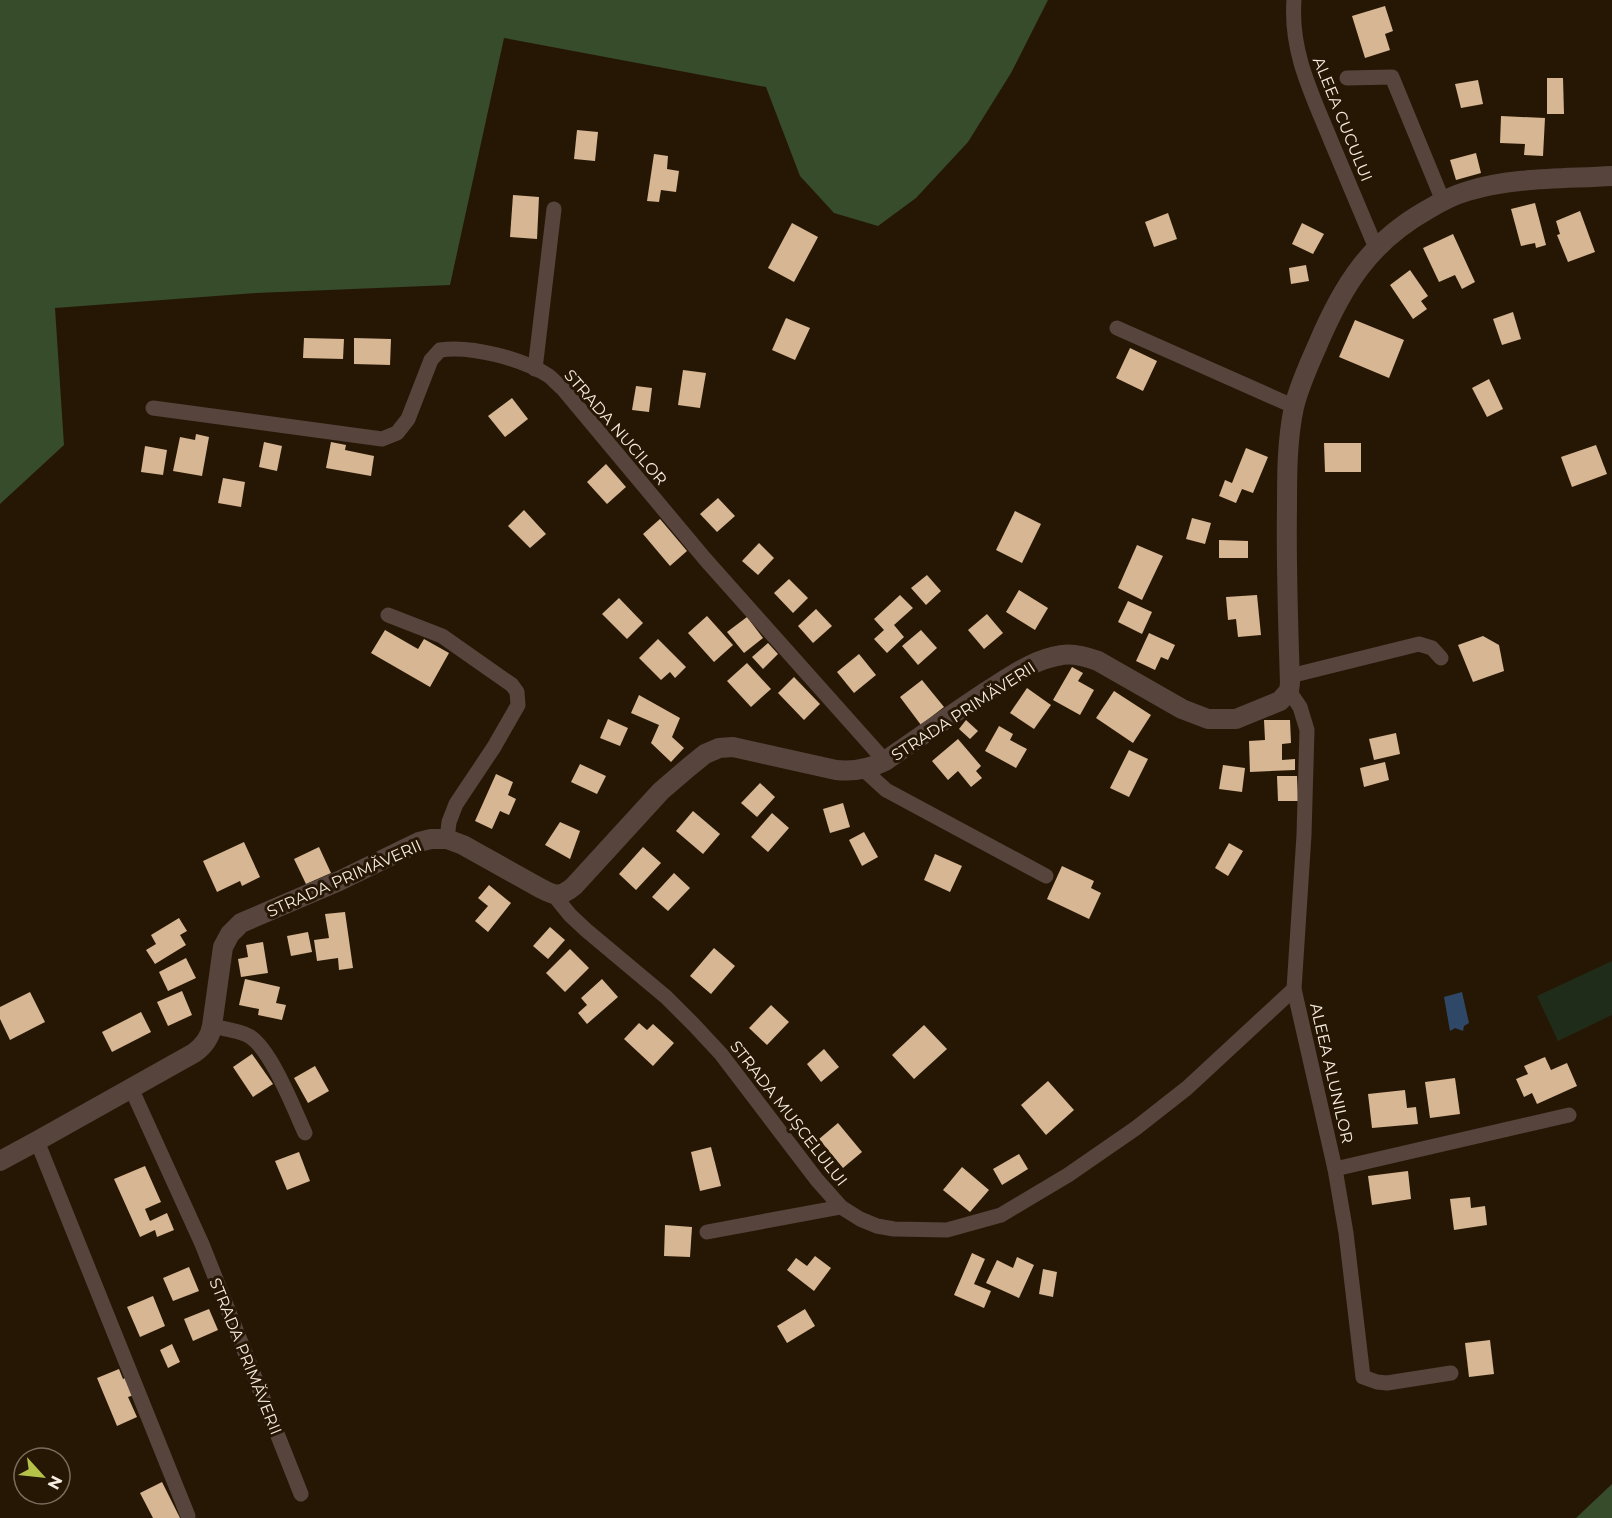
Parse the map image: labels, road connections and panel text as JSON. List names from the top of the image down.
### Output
{
  "streets": {
    "street": [
      "ALEEA CUCULUI",
      "STRADA NUCILOR",
      "STRADA PRIMĂVERII",
      "ALEEA ALUNILOR",
      "STRADA MUȘCELULUI"
    ]
  },
  "crossings": [
    ["STRADA NUCILOR", "STRADA PRIMĂVERII"],
    ["STRADA PRIMĂVERII", "ALEEA ALUNILOR"],
    ["STRADA PRIMĂVERII", "STRADA MUȘCELULUI"],
    ["ALEEA ALUNILOR", "STRADA MUȘCELULUI"]
  ],
  "north": "bottom right"
}
